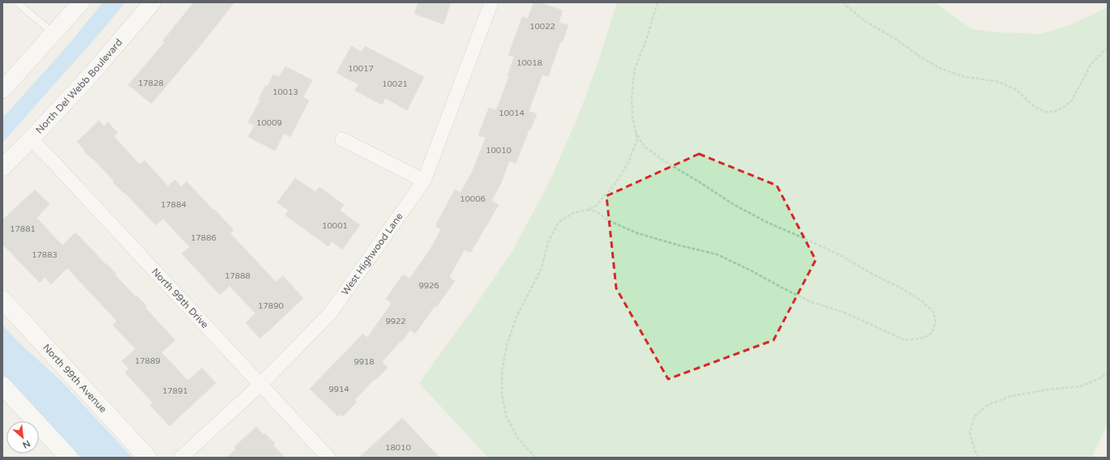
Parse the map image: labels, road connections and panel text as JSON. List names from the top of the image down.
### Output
{
  "streets": {
    "main road": ["North 99th Avenue"],
    "street": ["North Del Webb Boulevard", "West Highwood Lane", "North 99th Drive"]
  },
  "crossings": [
    ["North Del Webb Boulevard", "North 99th Drive"],
    ["West Highwood Lane", "North 99th Drive"]
  ],
  "house_numbers": [
    "10022",
    "10018",
    "10017",
    "17828",
    "10021",
    "10013",
    "10014",
    "10009",
    "10010",
    "10006",
    "17884",
    "10001",
    "17881",
    "17886",
    "17883",
    "17888",
    "9926",
    "17890",
    "9922",
    "17889",
    "9918",
    "9914",
    "17891",
    "18010"
  ],
  "north": "bottom right"
}
